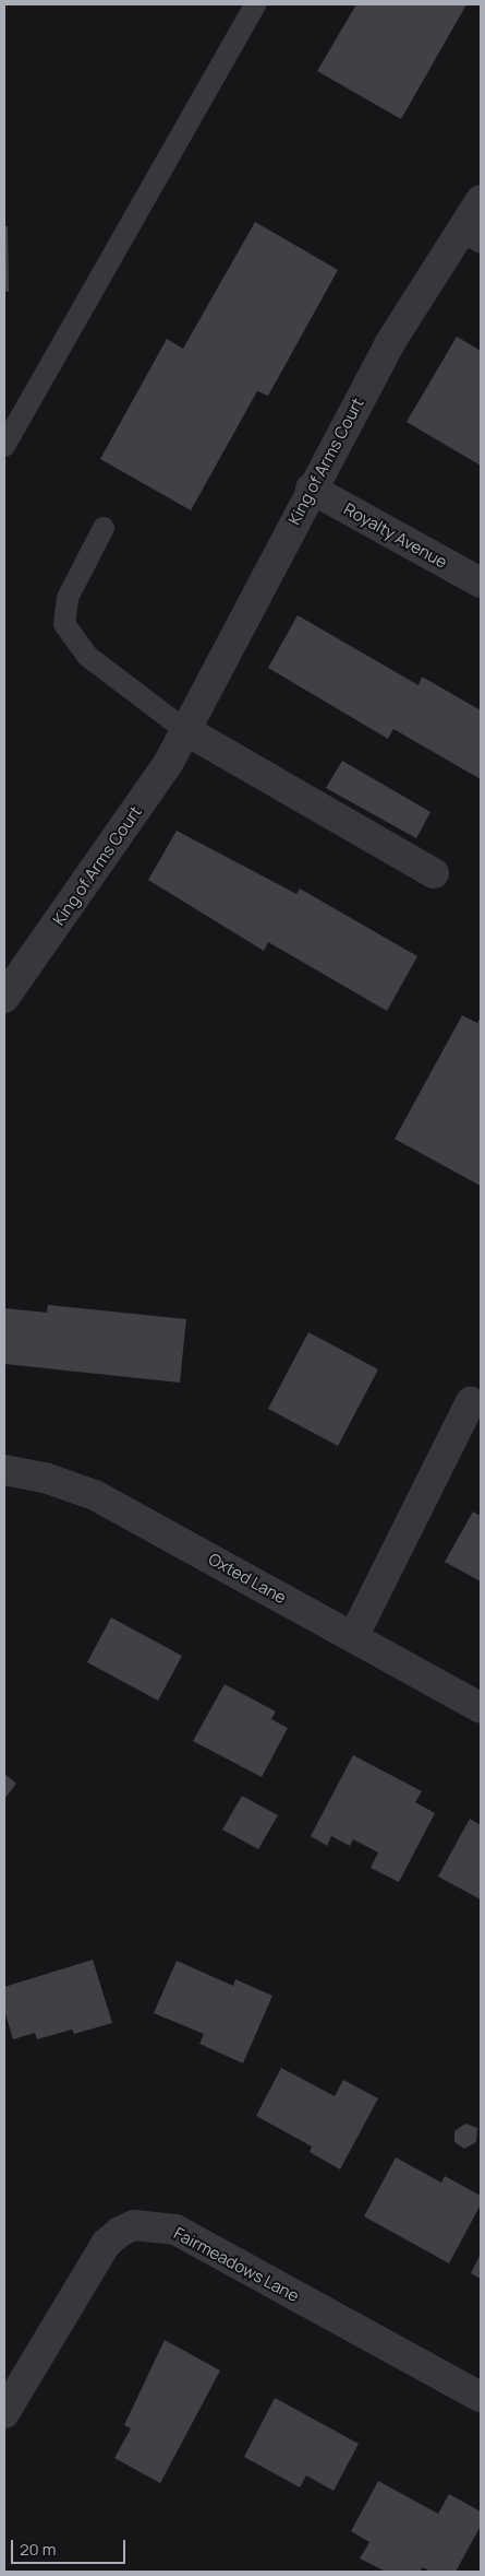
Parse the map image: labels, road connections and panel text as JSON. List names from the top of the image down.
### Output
{
  "streets": {
    "street": [
      "King of Arms Court",
      "Royalty Avenue",
      "Oxted Lane",
      "Fairmeadows Lane"
    ]
  },
  "crossings": [
    ["King of Arms Court", "Royalty Avenue"]
  ],
  "scale_bar": "20 m"
}
